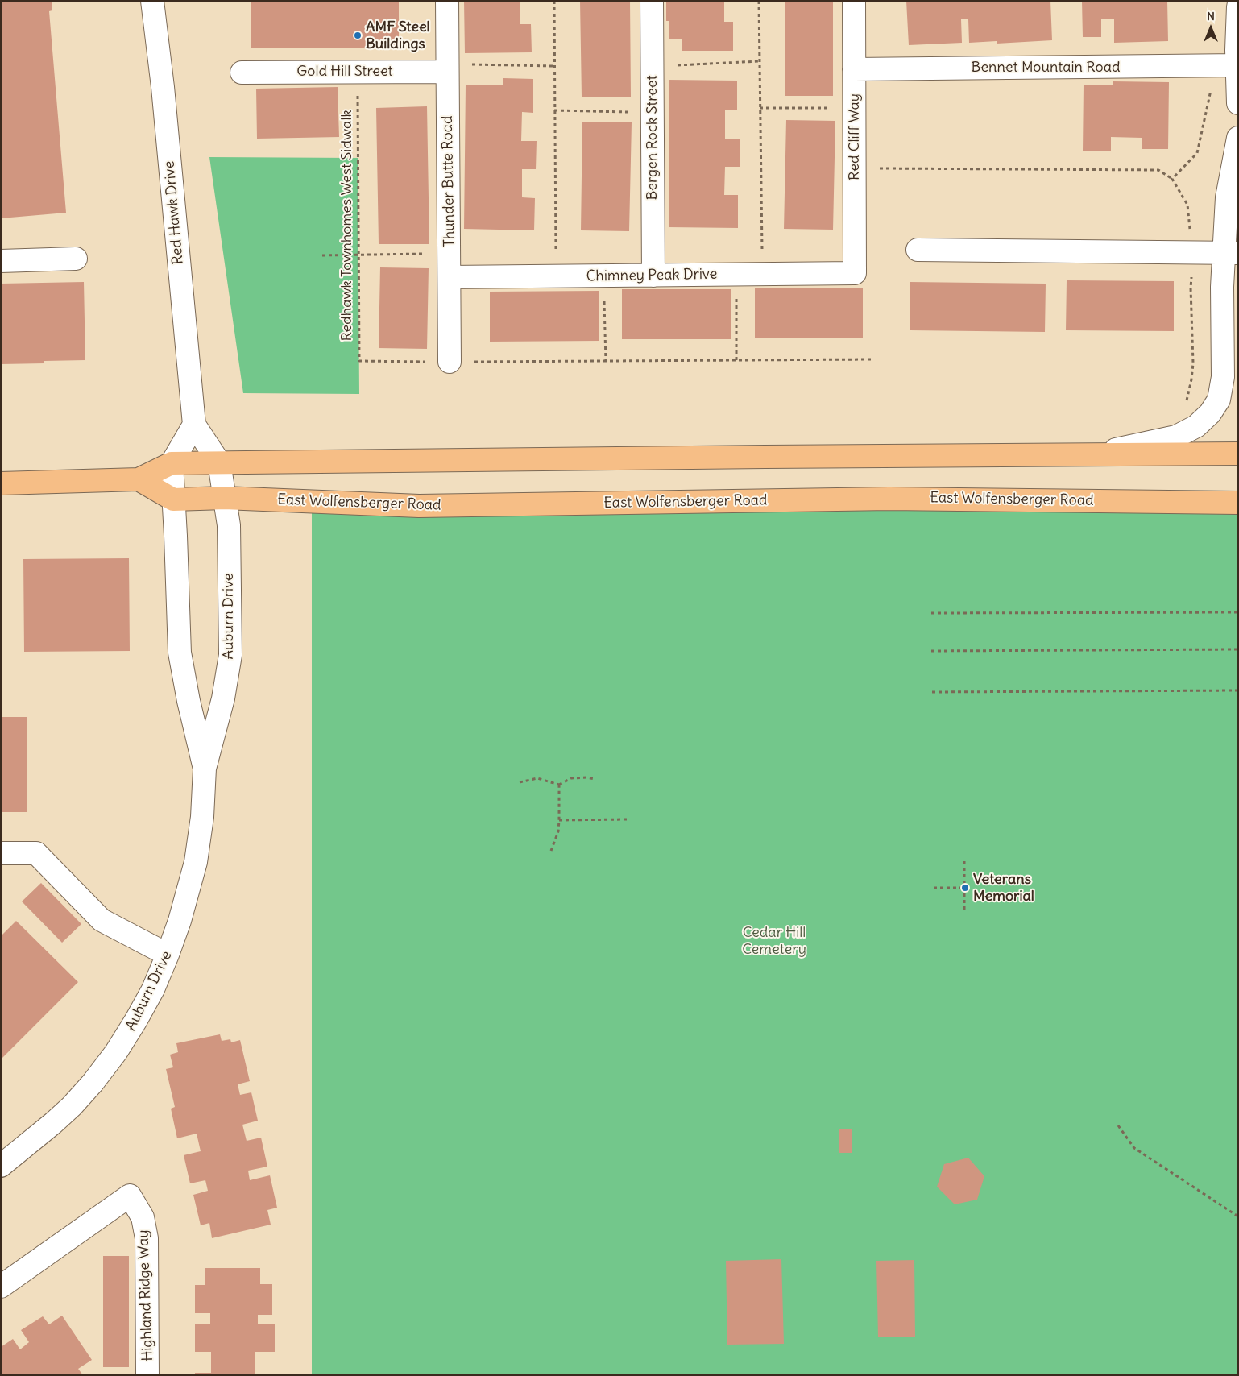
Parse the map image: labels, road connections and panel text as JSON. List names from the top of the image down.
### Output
{
  "streets": {
    "main road": ["East Wolfensberger Road"],
    "street": [
      "Bennet Mountain Road",
      "Gold Hill Street",
      "Red Cliff Way",
      "Bergen Rock Street",
      "Thunder Butte Road",
      "Red Hawk Drive",
      "Chimney Peak Drive",
      "Auburn Drive",
      "Highland Ridge Way"
    ],
    "path": ["Redhawk Townhomes West Sidwalk"]
  },
  "crossings": [
    ["Bennet Mountain Road", "Red Cliff Way"],
    ["Gold Hill Street", "Thunder Butte Road"],
    ["Red Cliff Way", "Chimney Peak Drive"],
    ["Bergen Rock Street", "Chimney Peak Drive"],
    ["Thunder Butte Road", "Redhawk Townhomes West Sidwalk"],
    ["Thunder Butte Road", "Chimney Peak Drive"],
    ["Red Hawk Drive", "Auburn Drive"],
    ["East Wolfensberger Road", "Auburn Drive"]
  ],
  "parks": ["Cedar Hill Cemetery"],
  "places": ["AMF Steel Buildings", "Veterans Memorial"],
  "north": "top"
}
